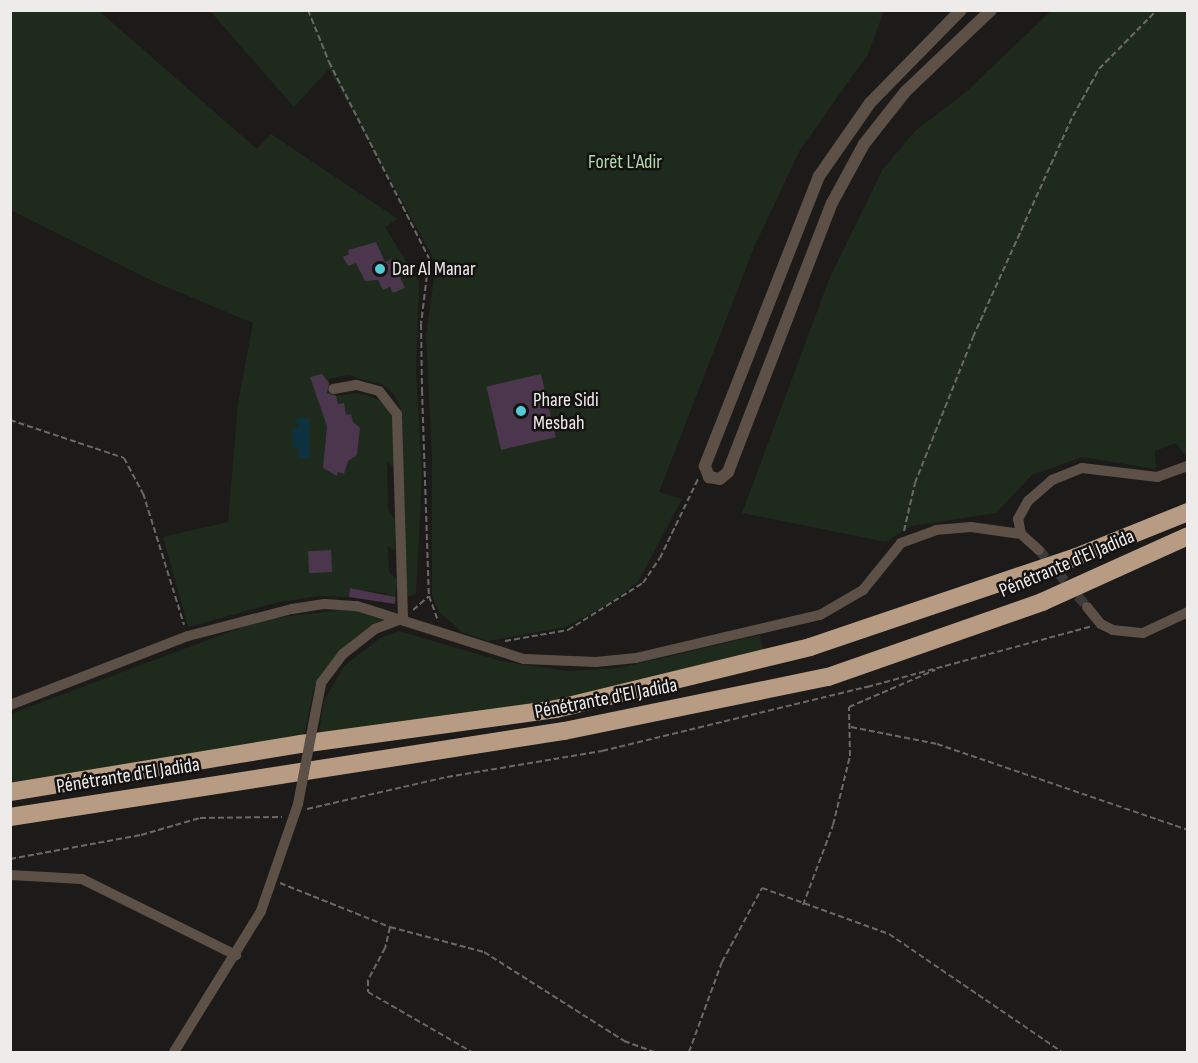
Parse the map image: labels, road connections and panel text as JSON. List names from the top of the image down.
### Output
{
  "streets": {
    "highway": ["Pénétrante d'El Jadida"]
  },
  "parks": ["Forêt L'Adir"],
  "places": ["Dar Al Manar", "Phare Sidi Mesbah"]
}
